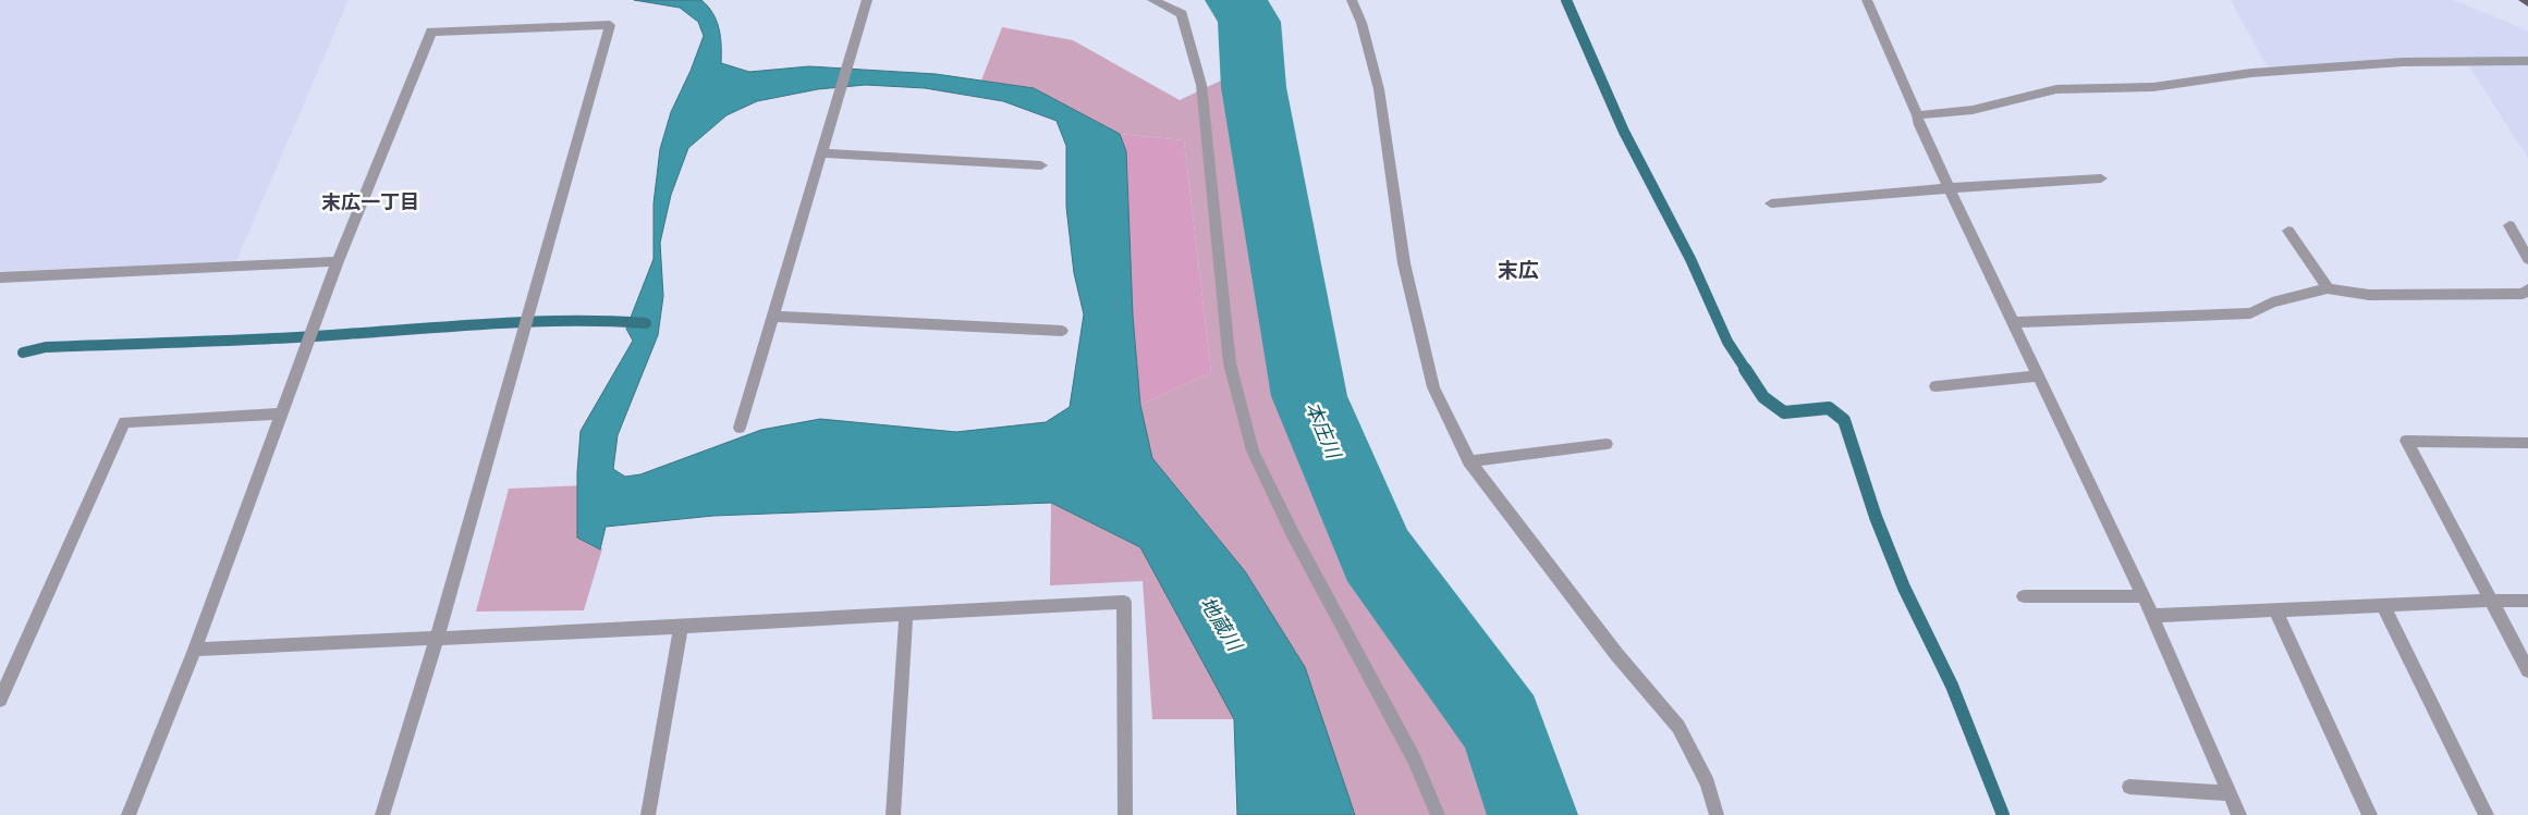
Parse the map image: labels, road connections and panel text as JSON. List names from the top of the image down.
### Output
{
  "districts": ["末広一丁目", "末広"],
  "water": ["本庄川", "地蔵川"]
}
